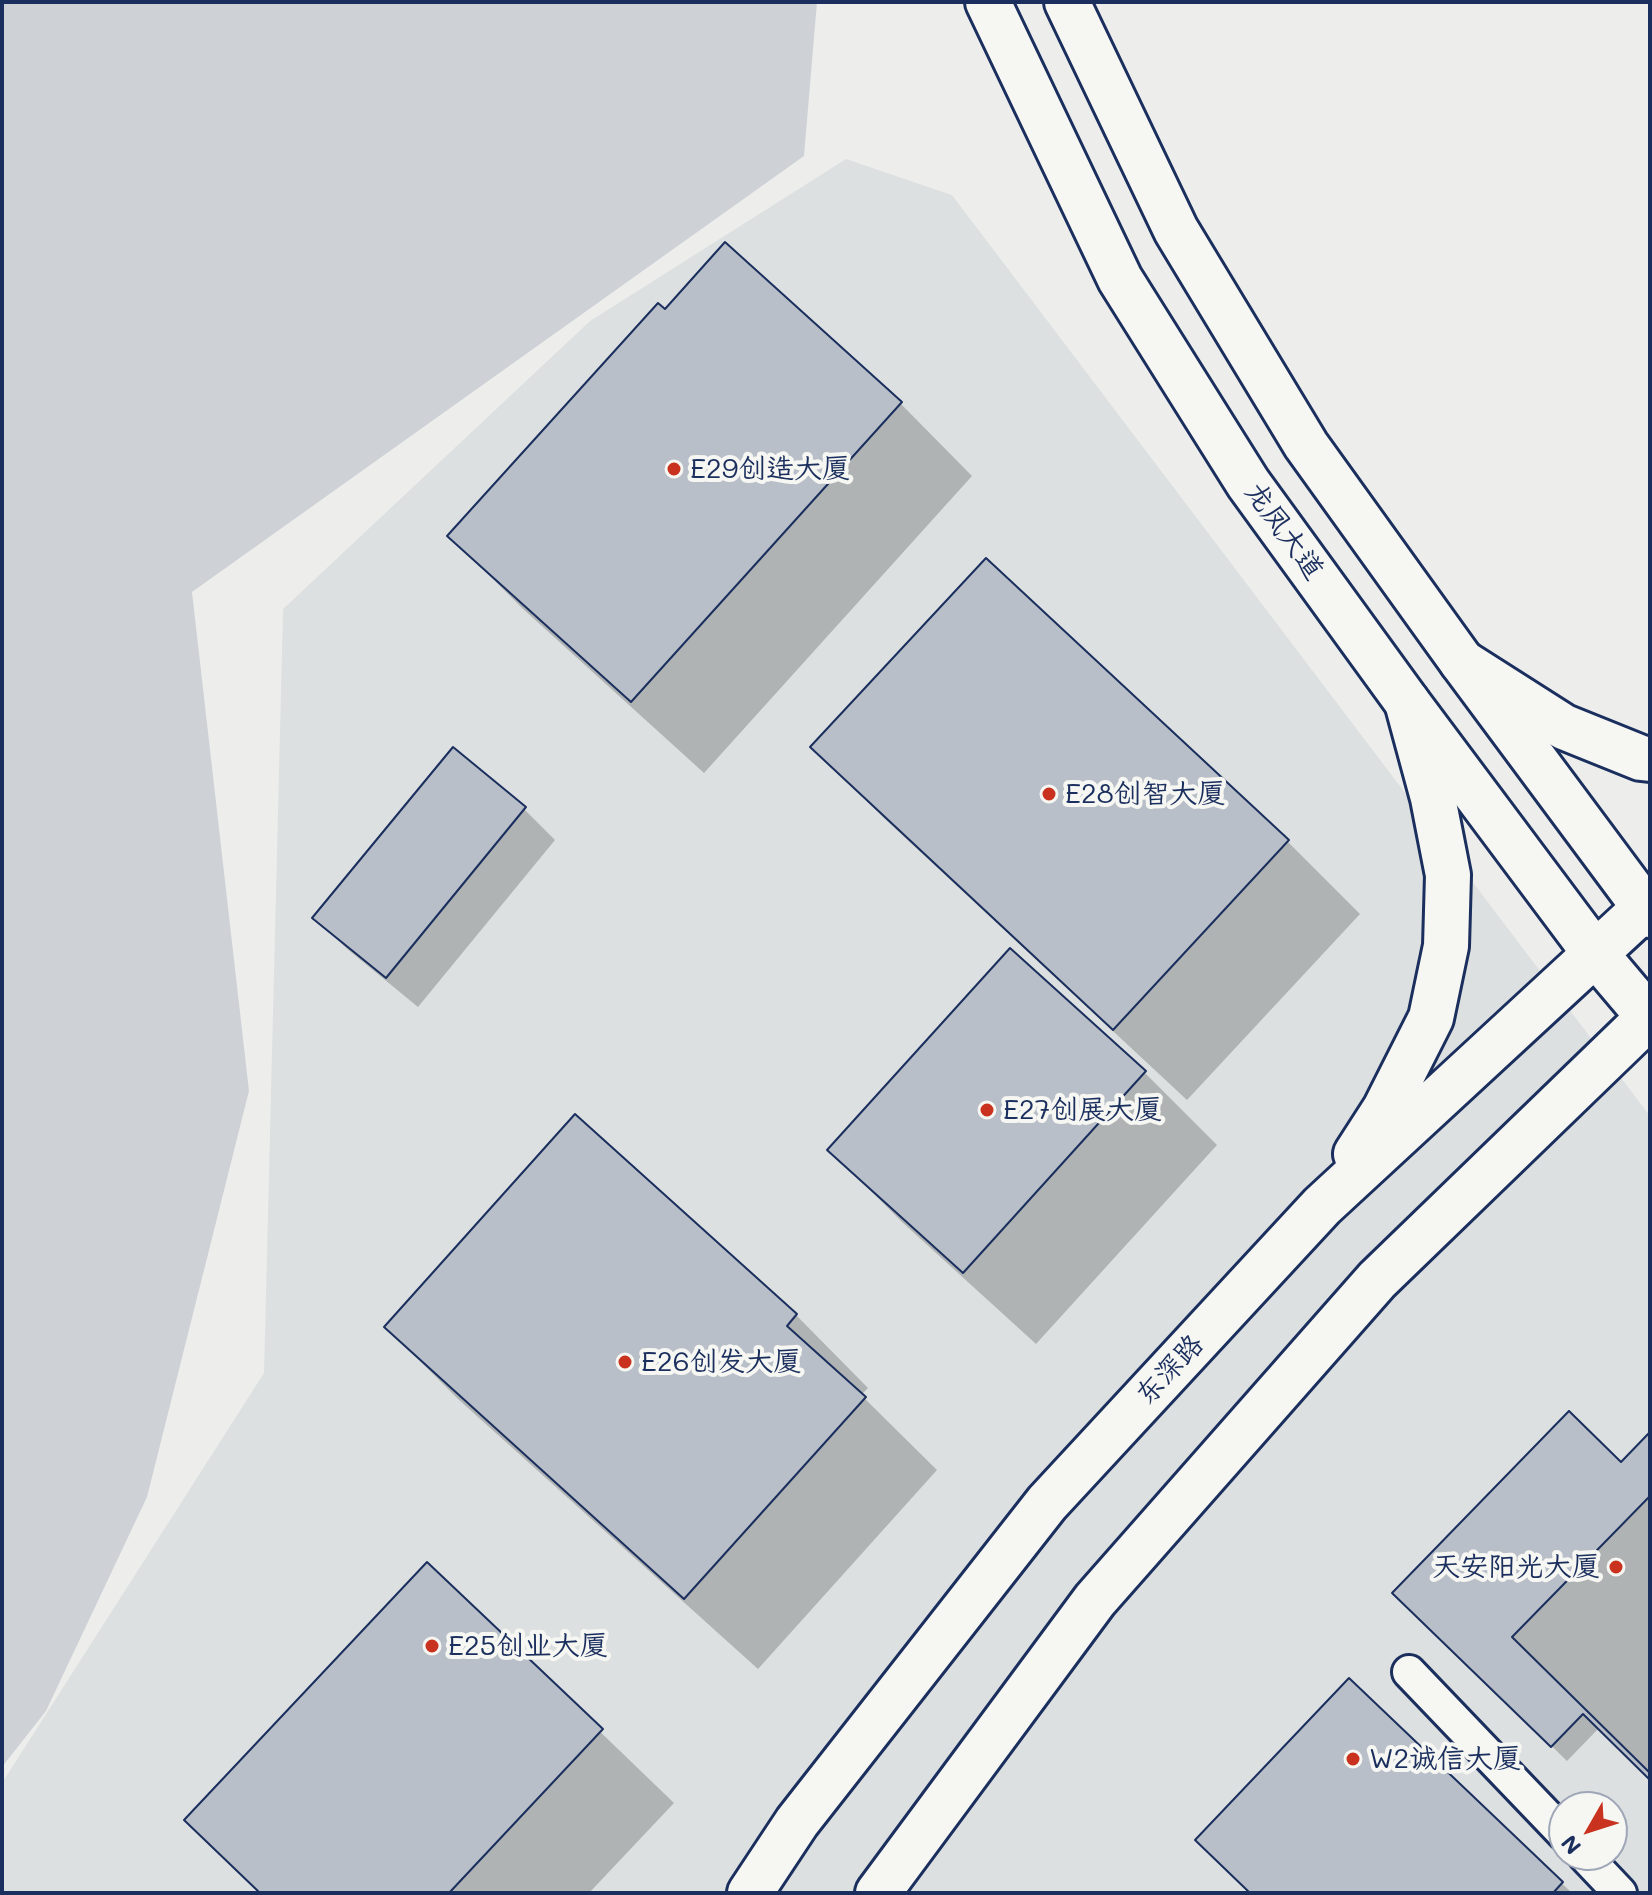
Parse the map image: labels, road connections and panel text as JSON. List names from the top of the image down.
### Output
{
  "streets": {
    "main road": ["龙凤大道", "东深路"]
  },
  "crossings": [
    ["龙凤大道", "东深路"]
  ],
  "places": [
    "E29创造大厦",
    "E28创智大厦",
    "E27创展大厦",
    "E26创发大厦",
    "天安阳光大厦",
    "E25创业大厦",
    "W2诚信大厦"
  ],
  "north": "bottom left"
}
